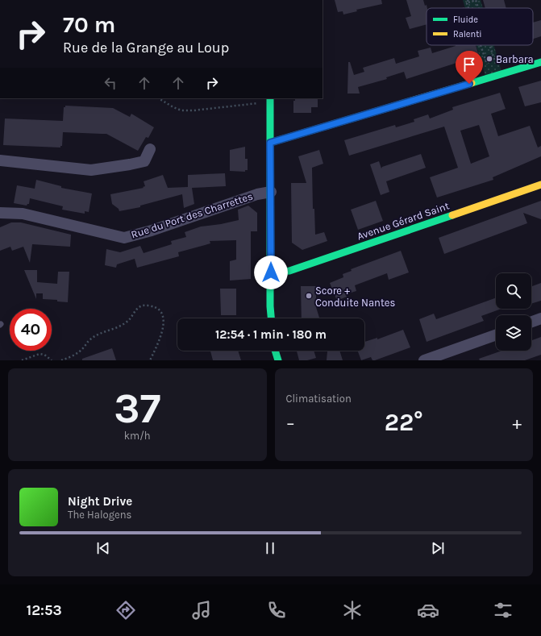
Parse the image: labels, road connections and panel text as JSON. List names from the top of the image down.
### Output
{
  "streets": {
    "street": ["Rue du Port des Charrettes", "Avenue Gérard Saint"]
  },
  "places": ["Barbara", "Score + Conduite Nantes"],
  "legend": ["Fluide", "Ralenti"],
  "page": {
    "turn": ["70 m", "Rue de la Grange au Loup"],
    "limit": "40",
    "trip": "12:54 · 1 min · 180 m",
    "tile": [
      ["37", "km/h"],
      "Climatisation"
    ],
    "heat": ["−", "22°", "+"],
    "song": ["Night Drive", "The Halogens"],
    "tabs": "12:53"
  }
}
